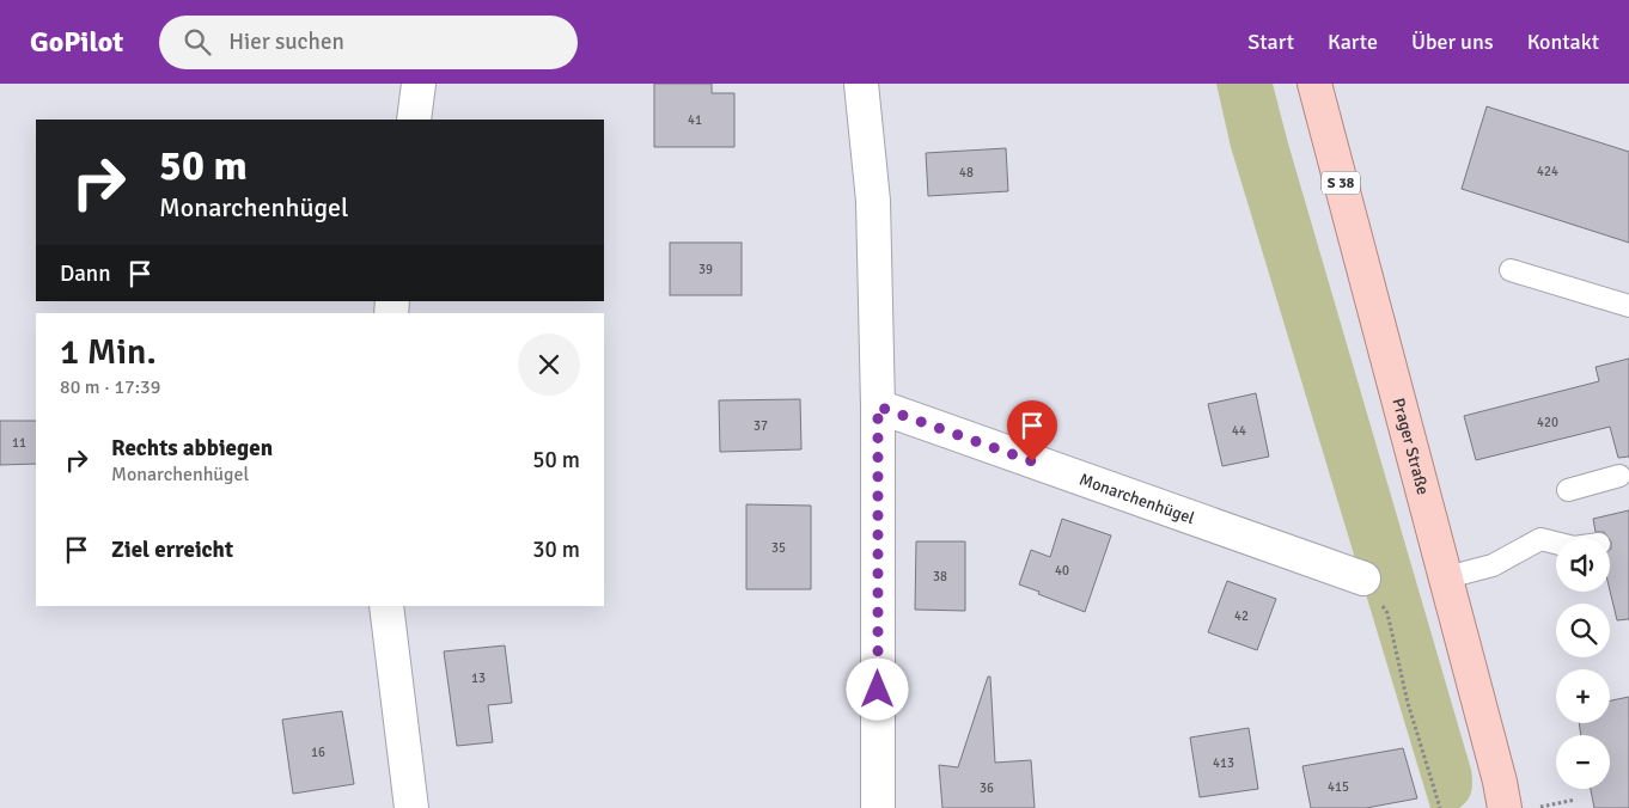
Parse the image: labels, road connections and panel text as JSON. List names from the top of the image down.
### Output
{
  "streets": {
    "main road": ["S 38", "Prager Straße"],
    "street": ["Monarchenhügel"]
  },
  "house_numbers": [
    "41",
    "424",
    "48",
    "39",
    "420",
    "37",
    "44",
    "11",
    "35",
    "40",
    "38",
    "42",
    "13",
    "16",
    "413",
    "415",
    "36"
  ],
  "page": {
    "header": "GoPilot",
    "search": "Hier suchen",
    "nav": [
      "Start",
      "Karte",
      "Über uns",
      "Kontakt"
    ],
    "turn": ["50 m", "Monarchenhügel"],
    "then": "Dann",
    "heading": ["1 Min.", "80 m · 17:39"],
    "list": [
      {
        "name": "Rechts abbiegen",
        "note": "Monarchenhügel",
        "value": "50 m"
      },
      {
        "name": "Ziel erreicht",
        "value": "30 m"
      }
    ],
    "map_buttons": ["+", "−"]
  }
}
